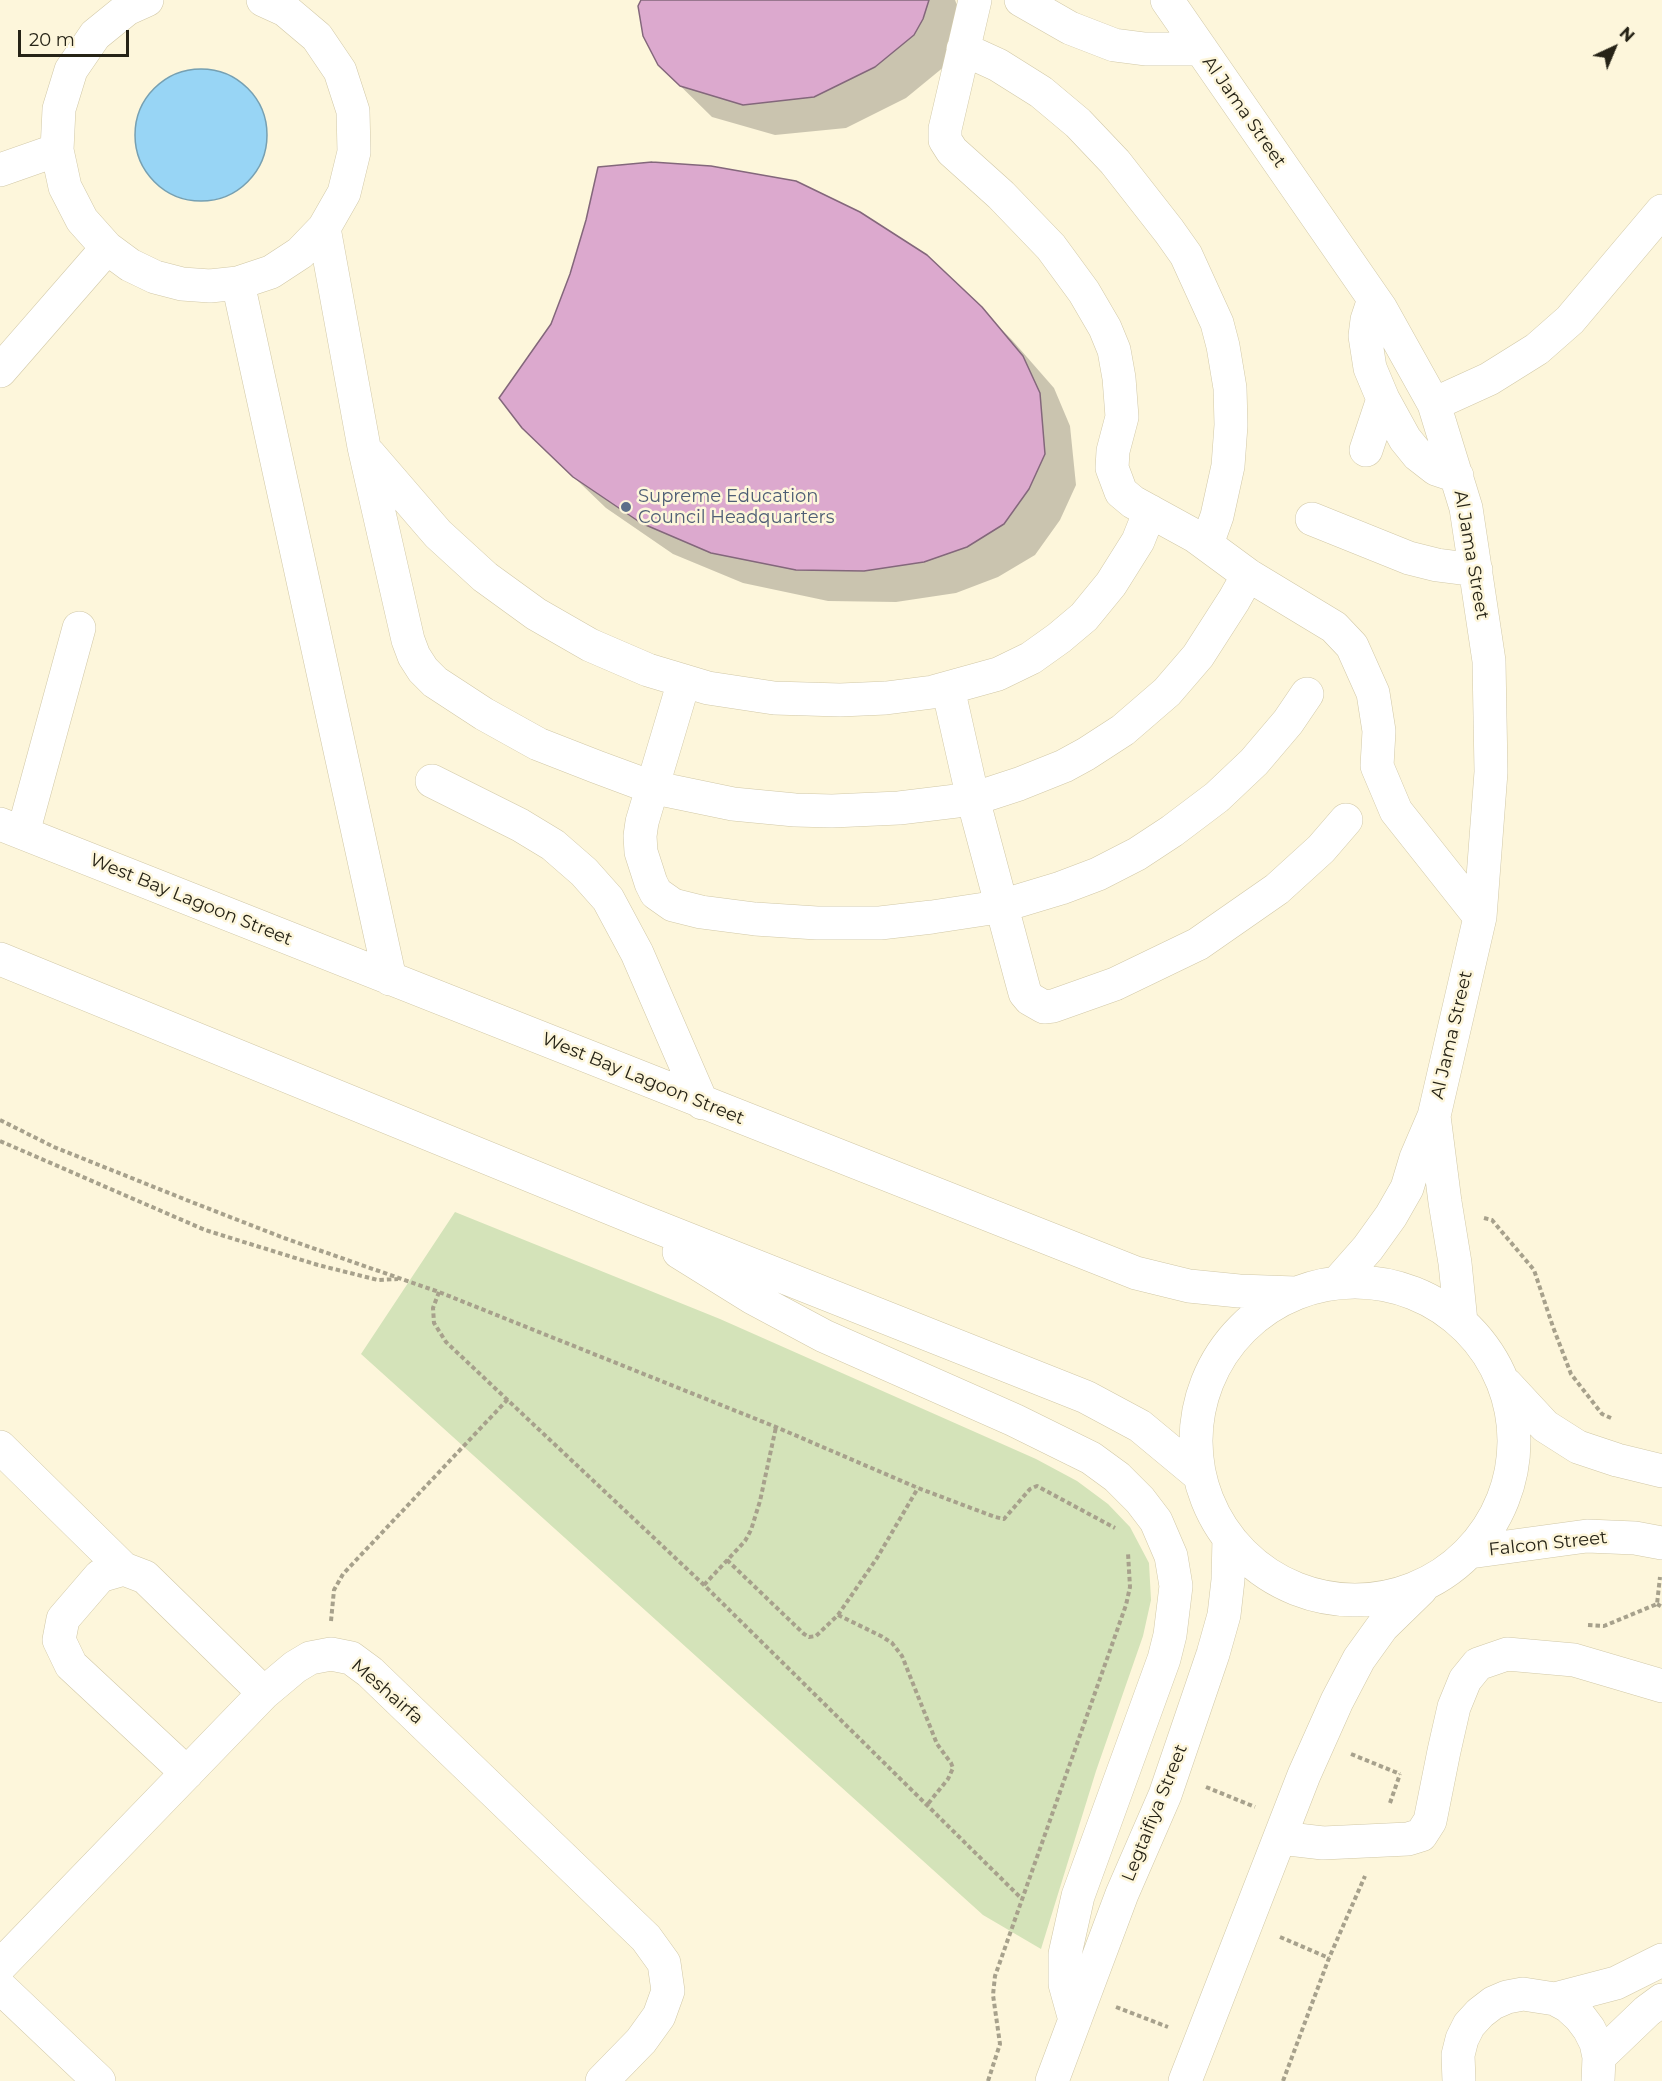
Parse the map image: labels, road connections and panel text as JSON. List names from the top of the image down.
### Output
{
  "streets": {
    "street": [
      "Al Jama Street",
      "West Bay Lagoon Street",
      "Falcon Street",
      "Meshairfa",
      "Legtaifiya Street"
    ]
  },
  "places": ["Supreme Education Council Headquarters"],
  "scale_bar": "20 m",
  "north": "top right"
}
